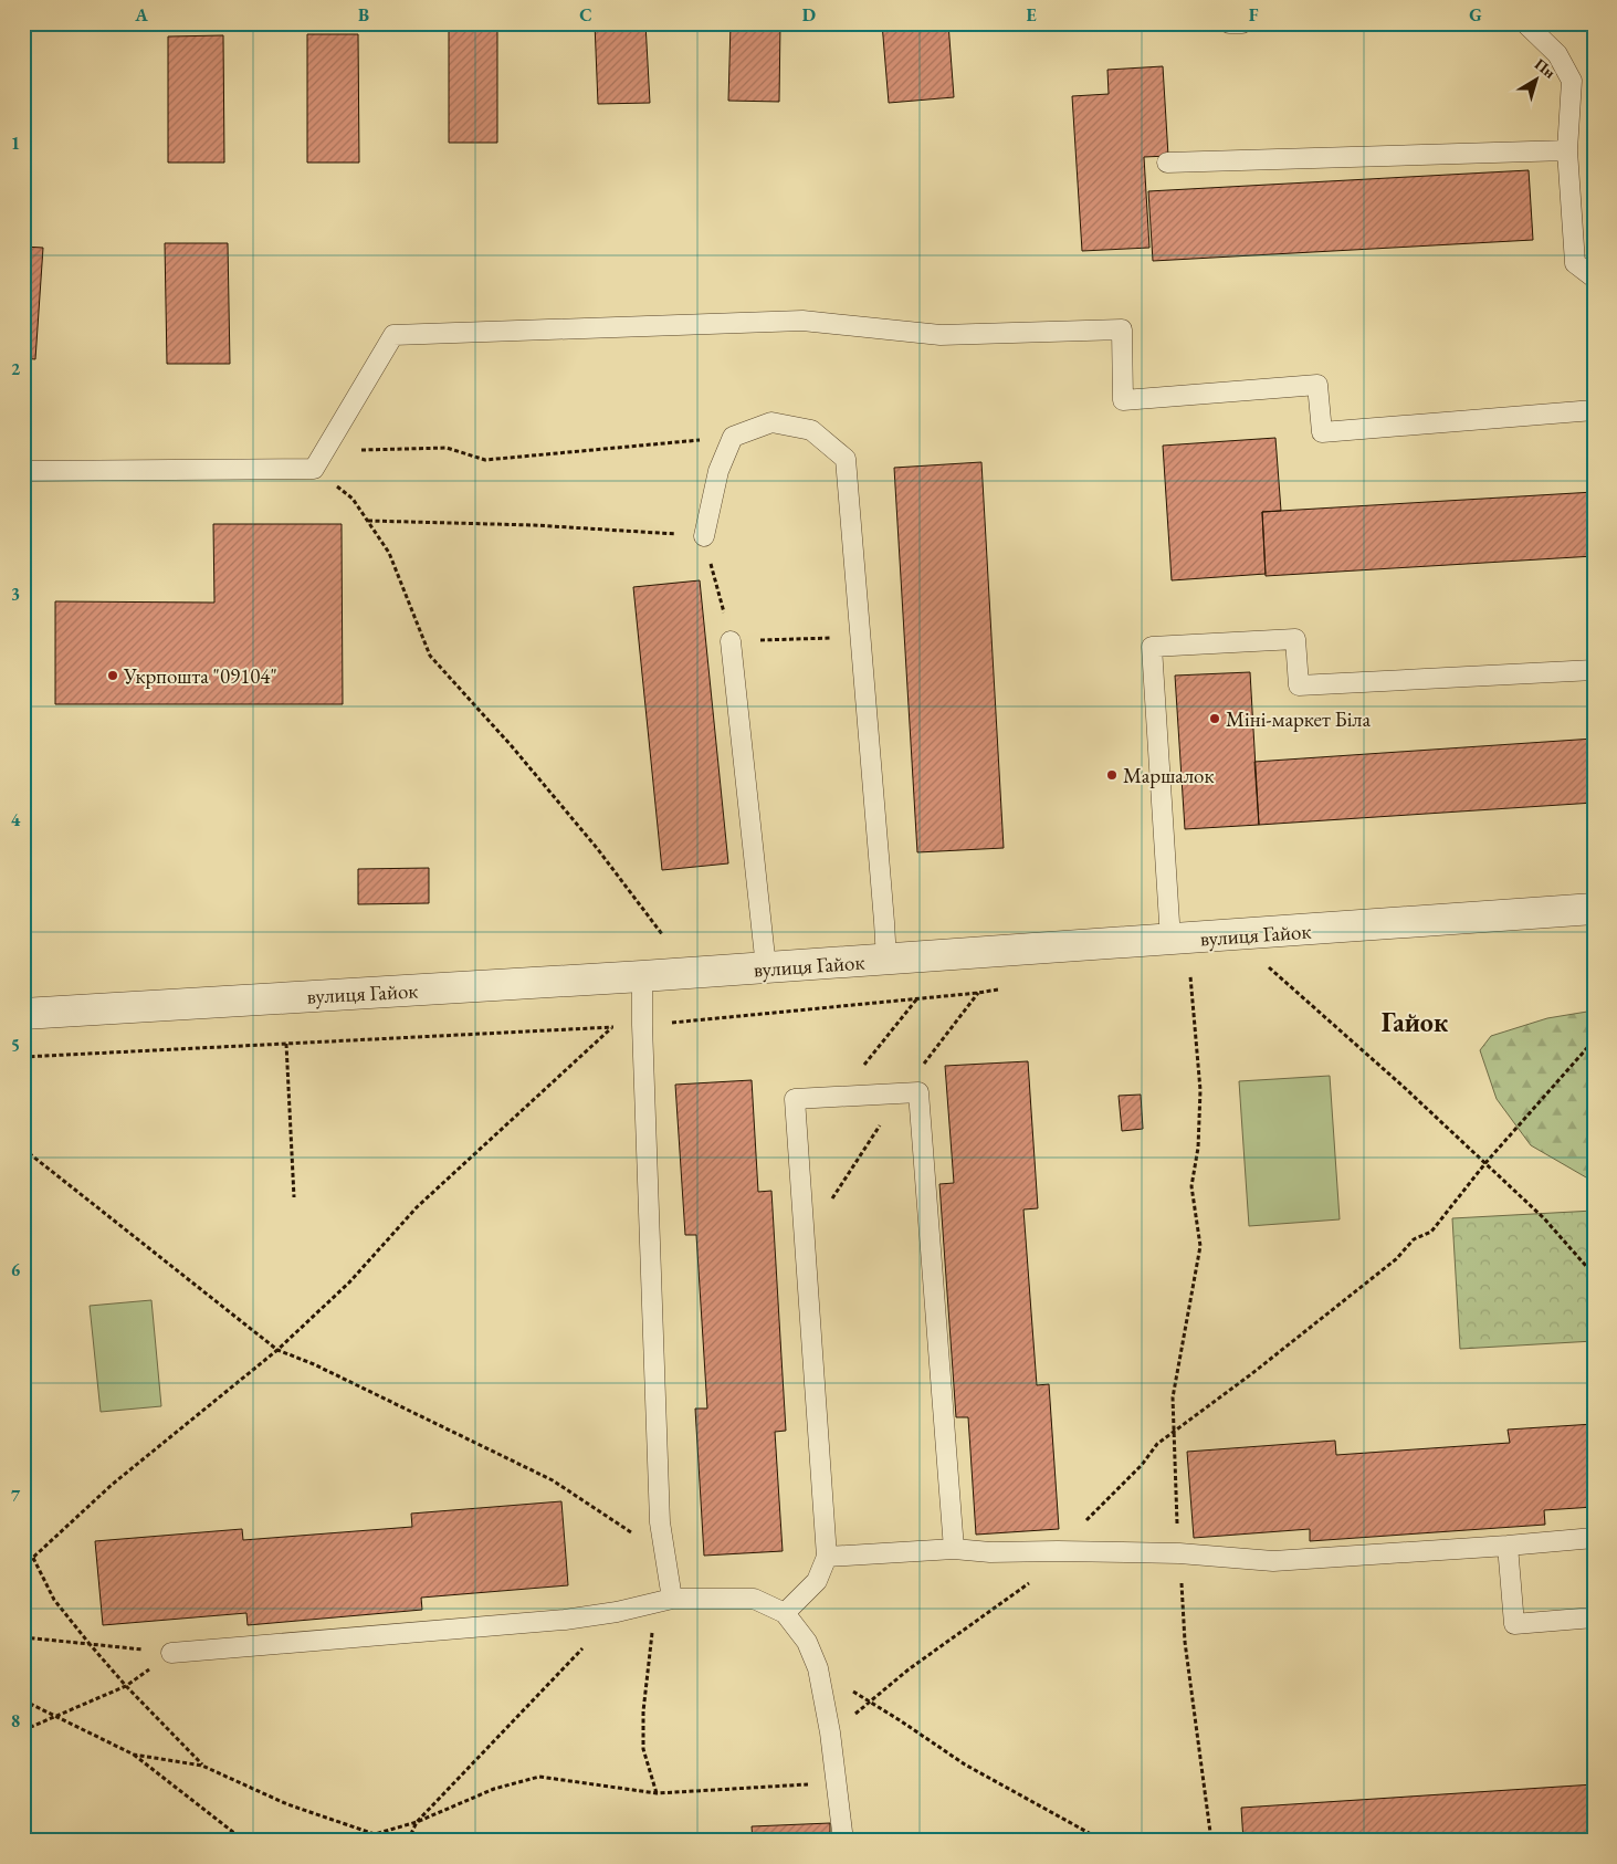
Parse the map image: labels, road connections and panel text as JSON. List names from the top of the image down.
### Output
{
  "streets": {
    "street": ["вулиця Гайок"]
  },
  "districts": ["Гайок"],
  "places": ["Укрпошта \"09104\"", "Міні-маркет Біла", "Маршалок"],
  "north": "top right",
  "grid": {
    "columns": [
      "A",
      "B",
      "C",
      "D",
      "E",
      "F",
      "G"
    ],
    "rows": [
      "1",
      "2",
      "3",
      "4",
      "5",
      "6",
      "7",
      "8"
    ]
  }
}
